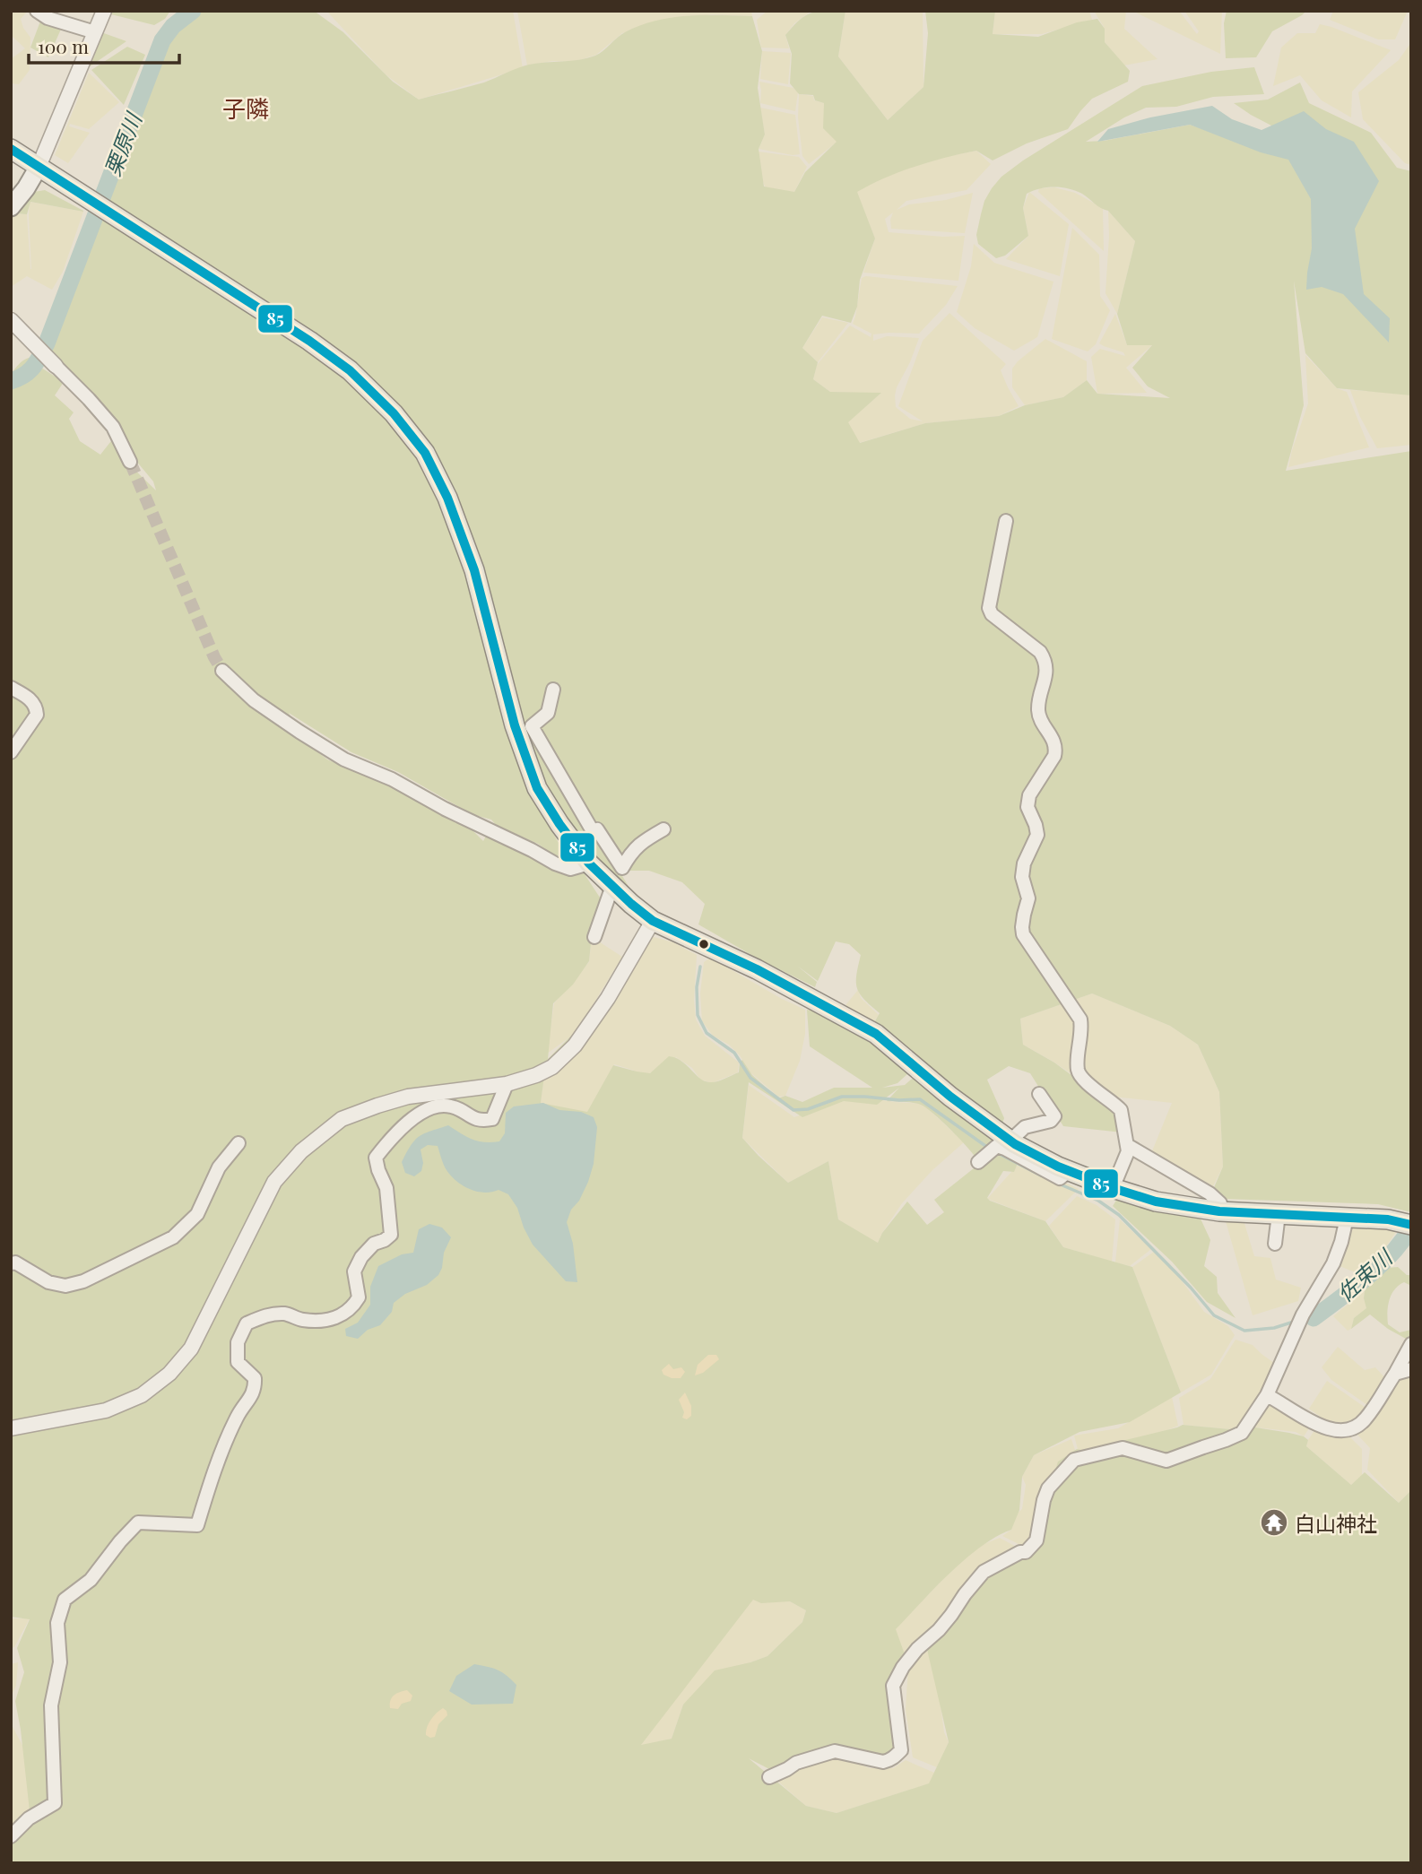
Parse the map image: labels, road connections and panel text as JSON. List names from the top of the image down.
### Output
{
  "districts": ["子隣"],
  "water": ["栗原川", "佐束川"],
  "places": {
    "temple": ["白山神社"]
  },
  "lines": ["transit line 85"],
  "scale_bar": "100 m"
}
